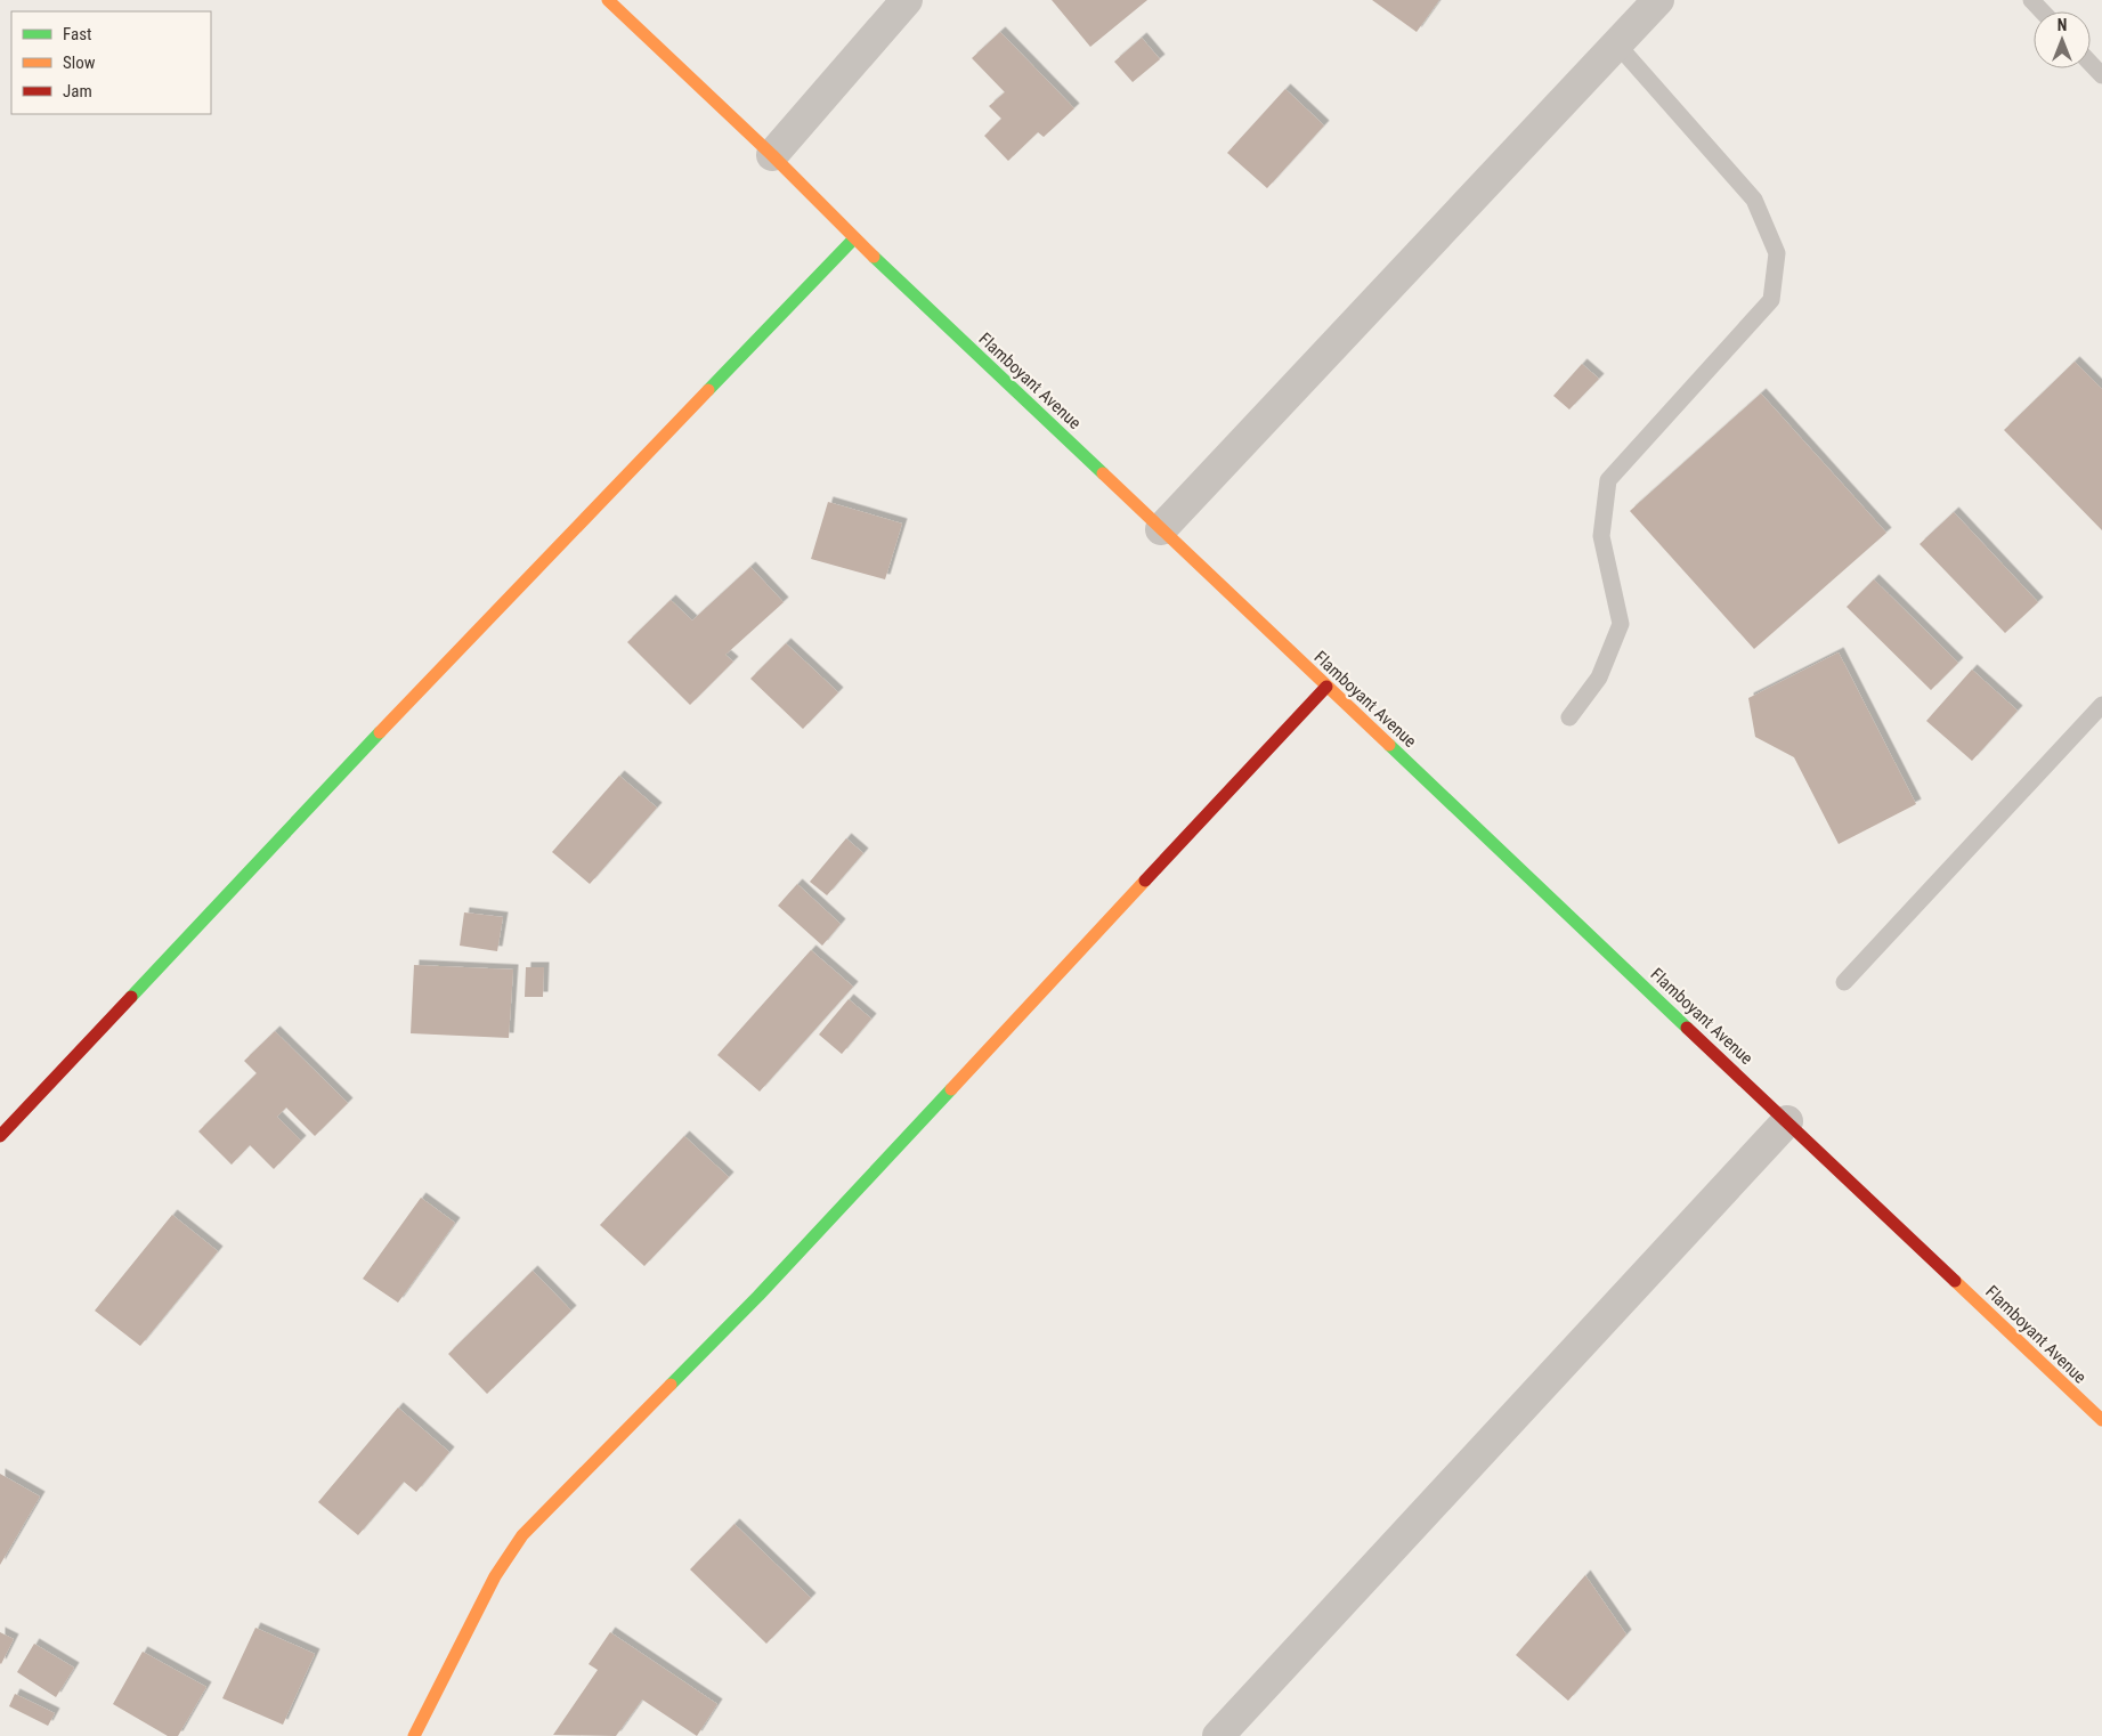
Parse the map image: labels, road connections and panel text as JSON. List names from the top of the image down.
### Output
{
  "streets": {
    "street": ["Flamboyant Avenue"]
  },
  "legend": ["Fast", "Slow", "Jam"],
  "north": "top"
}
